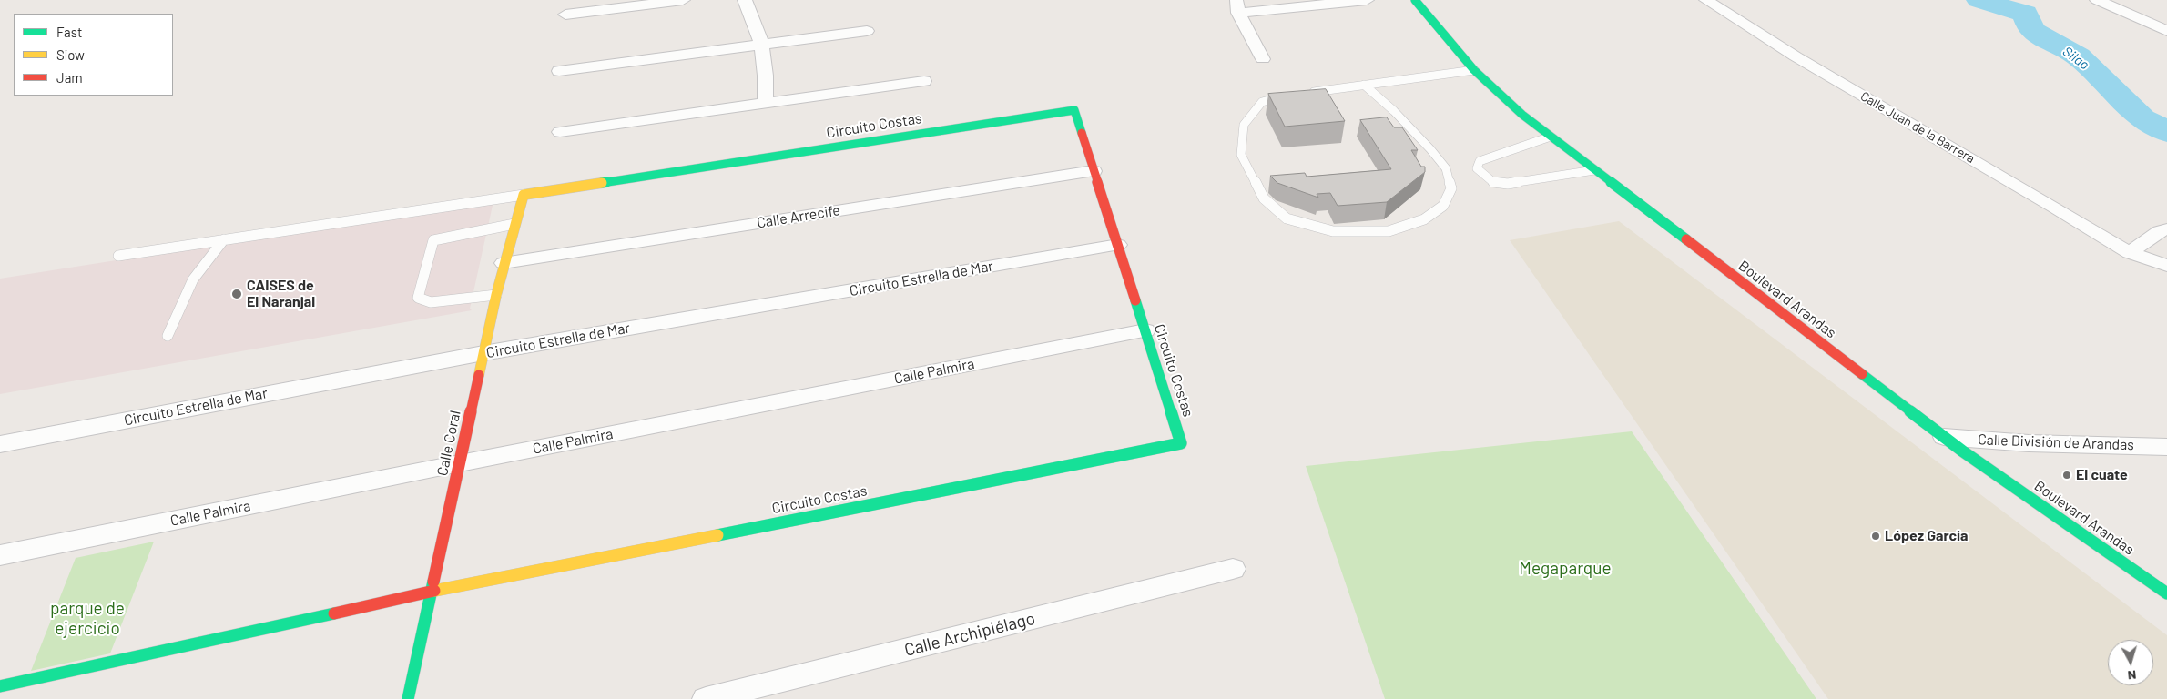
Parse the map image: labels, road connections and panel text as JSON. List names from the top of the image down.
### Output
{
  "streets": {
    "street": [
      "Circuito Costas",
      "Calle Juan de la Barrera",
      "Calle Arrecife",
      "Circuito Estrella de Mar",
      "Boulevard Arandas",
      "Calle Palmira",
      "Calle División de Arandas",
      "Calle Coral",
      "Calle Archipiélago"
    ]
  },
  "crossings": [
    ["Circuito Costas", "Calle Arrecife"],
    ["Circuito Costas", "Circuito Estrella de Mar"],
    ["Circuito Costas", "Calle Palmira"],
    ["Circuito Costas", "Calle Coral"],
    ["Calle Arrecife", "Calle Coral"],
    ["Circuito Estrella de Mar", "Calle Coral"],
    ["Boulevard Arandas", "Calle División de Arandas"],
    ["Calle Palmira", "Calle Coral"]
  ],
  "water": ["Silao"],
  "parks": ["Megaparque", "parque de ejercicio"],
  "places": ["CAISES de El Naranjal", "El cuate", "López Garcia"],
  "legend": ["Fast", "Slow", "Jam"],
  "north": "bottom"
}
